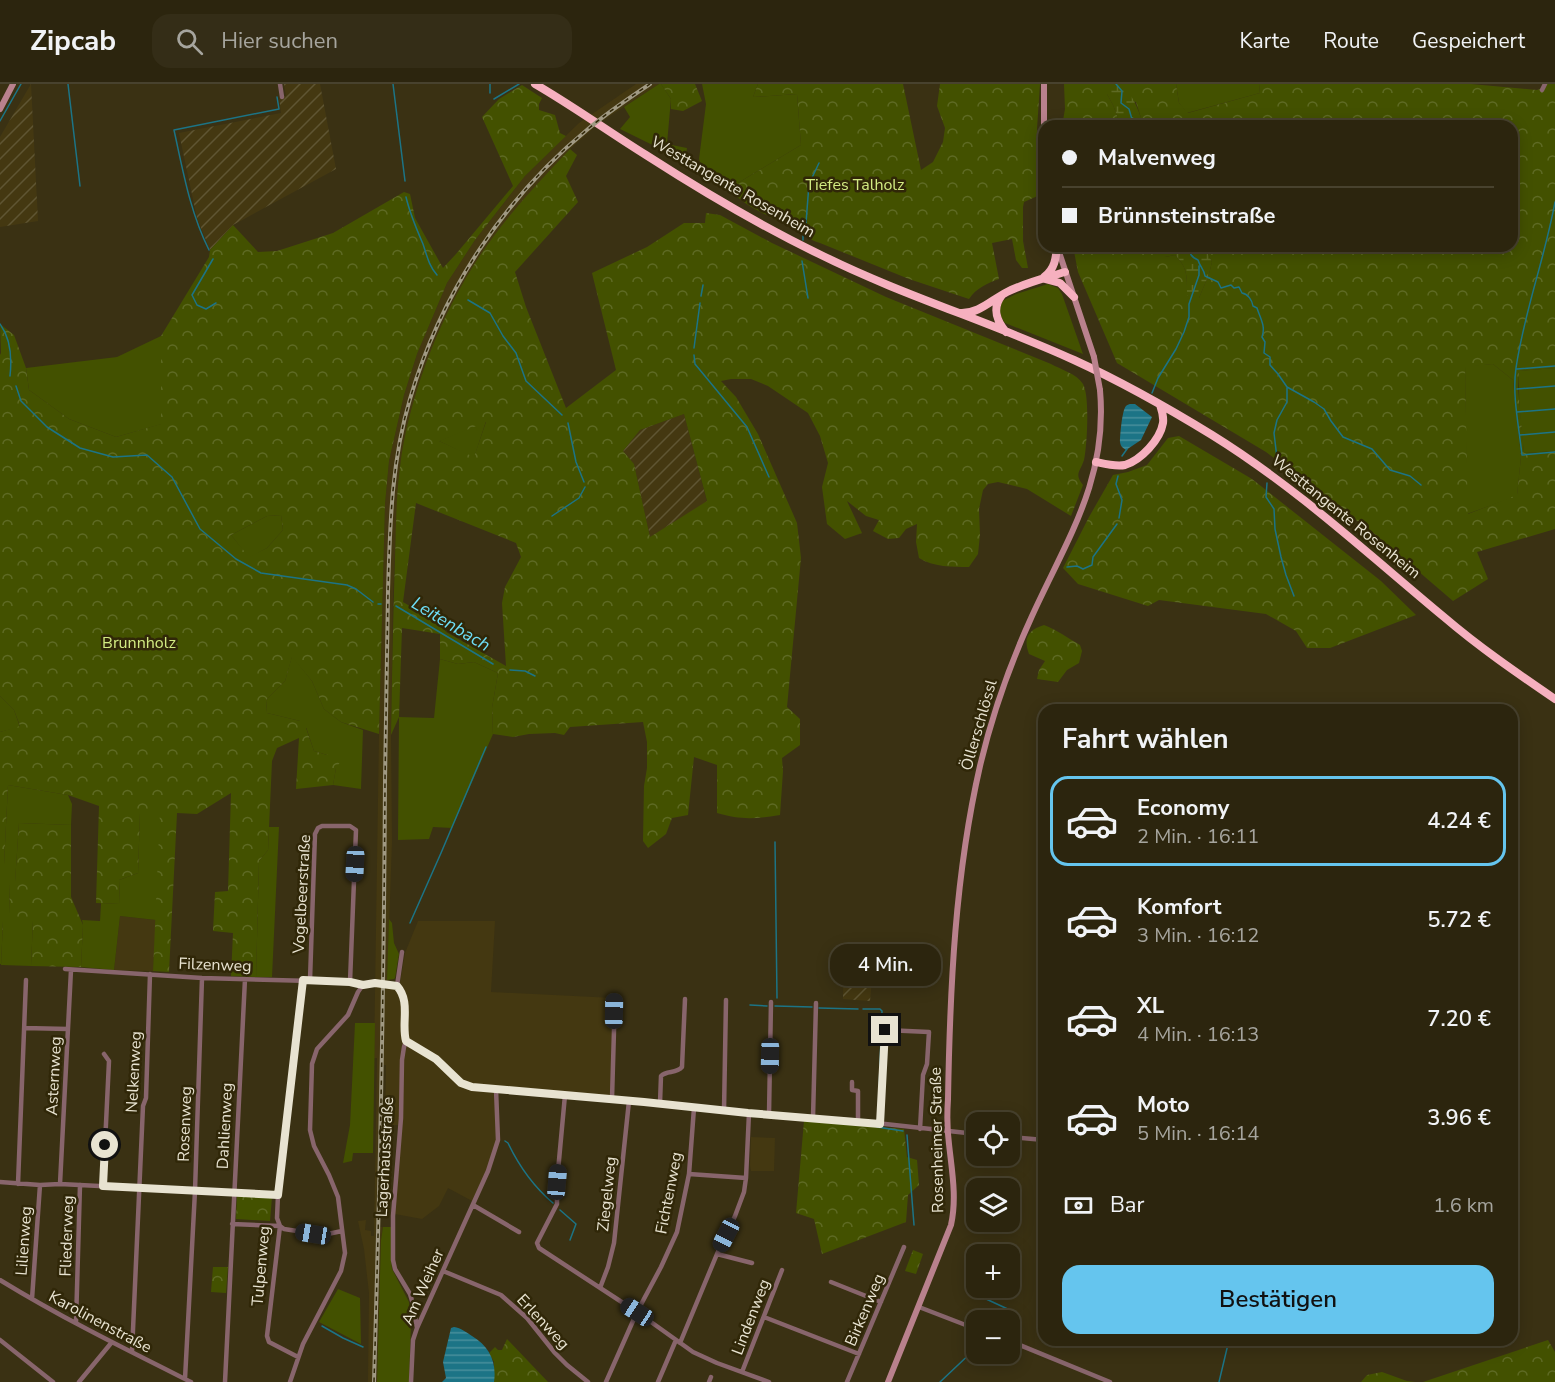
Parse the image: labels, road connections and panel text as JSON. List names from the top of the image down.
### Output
{
  "streets": {
    "highway": ["Westtangente Rosenheim"],
    "street": [
      "Öllerschlössl",
      "Vogelbeerstraße",
      "Filzenweg",
      "Nelkenweg",
      "Asternweg",
      "Rosenweg",
      "Dahlienweg",
      "Rosenheimer Straße",
      "Lagerhausstraße",
      "Fichtenweg",
      "Ziegelweg",
      "Fliederweg",
      "Lilienweg",
      "Tulpenweg",
      "Am Weiher",
      "Birkenweg",
      "Lindenweg",
      "Karolinenstraße",
      "Erlenweg"
    ]
  },
  "crossings": [
    ["Öllerschlössl", "Rosenheimer Straße"],
    ["Vogelbeerstraße", "Filzenweg"],
    ["Filzenweg", "Nelkenweg"],
    ["Filzenweg", "Asternweg"],
    ["Filzenweg", "Rosenweg"],
    ["Filzenweg", "Dahlienweg"],
    ["Filzenweg", "Tulpenweg"],
    ["Nelkenweg", "Karolinenstraße"],
    ["Rosenweg", "Karolinenstraße"],
    ["Lagerhausstraße", "Am Weiher"],
    ["Fliederweg", "Karolinenstraße"],
    ["Lilienweg", "Karolinenstraße"],
    ["Am Weiher", "Erlenweg"]
  ],
  "water": ["Leitenbach"],
  "parks": ["Tiefes Talholz", "Brunnholz"],
  "page": {
    "header": "Zipcab",
    "search": "Hier suchen",
    "nav": ["Karte", "Route", "Gespeichert"],
    "banner": ["Malvenweg", "Brünnsteinstraße"],
    "heading": "Fahrt wählen",
    "list": [
      {
        "name": "Economy",
        "note": "2 Min. · 16:11",
        "value": "4.24 €"
      },
      {
        "name": "Komfort",
        "note": "3 Min. · 16:12",
        "value": "5.72 €"
      },
      {
        "name": "XL",
        "note": "4 Min. · 16:13",
        "value": "7.20 €"
      },
      {
        "name": "Moto",
        "note": "5 Min. · 16:14",
        "value": "3.96 €"
      }
    ],
    "bubble": "4 Min.",
    "map_buttons": ["+", "−"],
    "pay": ["Bar", "1.6 km"],
    "buttons": "Bestätigen"
  }
}
